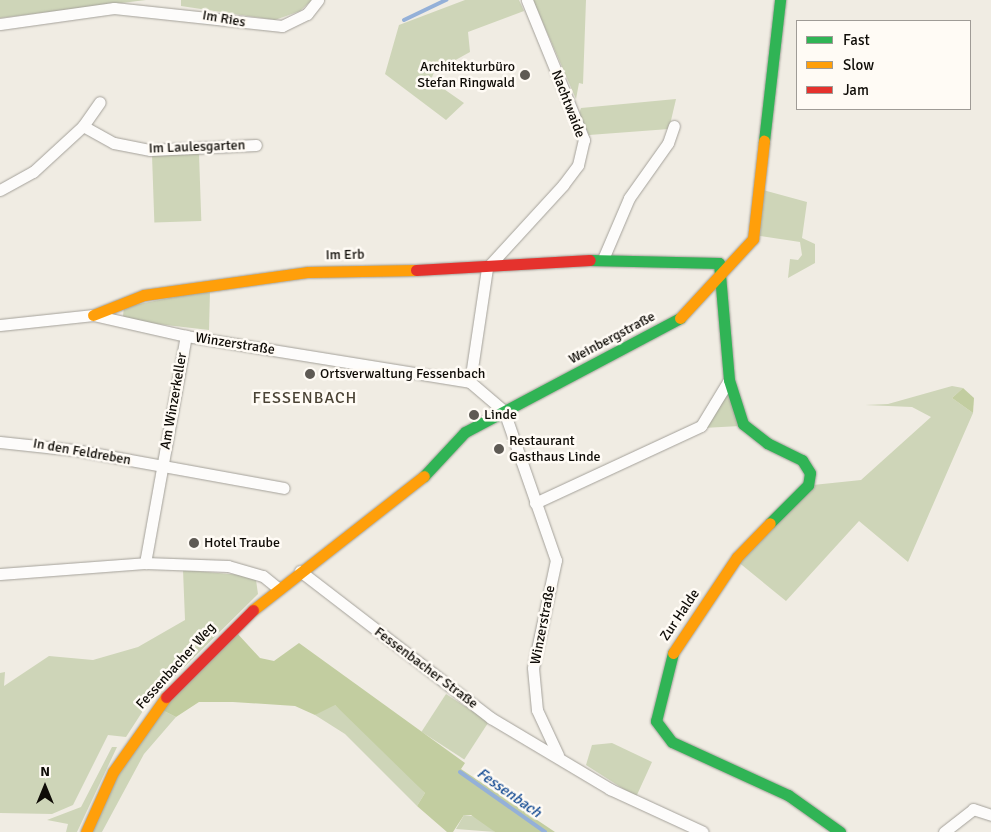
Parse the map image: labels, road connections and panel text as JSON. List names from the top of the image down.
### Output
{
  "streets": {
    "street": [
      "Im Ries",
      "Nachtwaide",
      "Im Laulesgarten",
      "Im Erb",
      "Weinbergstraße",
      "Winzerstraße",
      "Am Winzerkeller",
      "In den Feldreben",
      "Zur Halde",
      "Fessenbacher Weg",
      "Fessenbacher Straße"
    ]
  },
  "crossings": [
    ["Nachtwaide", "Im Erb"],
    ["Im Erb", "Weinbergstraße"],
    ["Im Erb", "Winzerstraße"],
    ["Im Erb", "Zur Halde"],
    ["Weinbergstraße", "Winzerstraße"],
    ["Weinbergstraße", "Zur Halde"],
    ["Weinbergstraße", "Fessenbacher Weg"],
    ["Weinbergstraße", "Fessenbacher Straße"],
    ["Winzerstraße", "Am Winzerkeller"],
    ["Winzerstraße", "Fessenbacher Straße"],
    ["Am Winzerkeller", "In den Feldreben"]
  ],
  "districts": ["FESSENBACH"],
  "water": ["Fessenbach"],
  "places": [
    "Architekturbüro Stefan Ringwald",
    "Ortsverwaltung Fessenbach",
    "Linde",
    "Restaurant Gasthaus Linde",
    "Hotel Traube"
  ],
  "legend": ["Fast", "Slow", "Jam"],
  "north": "top"
}
